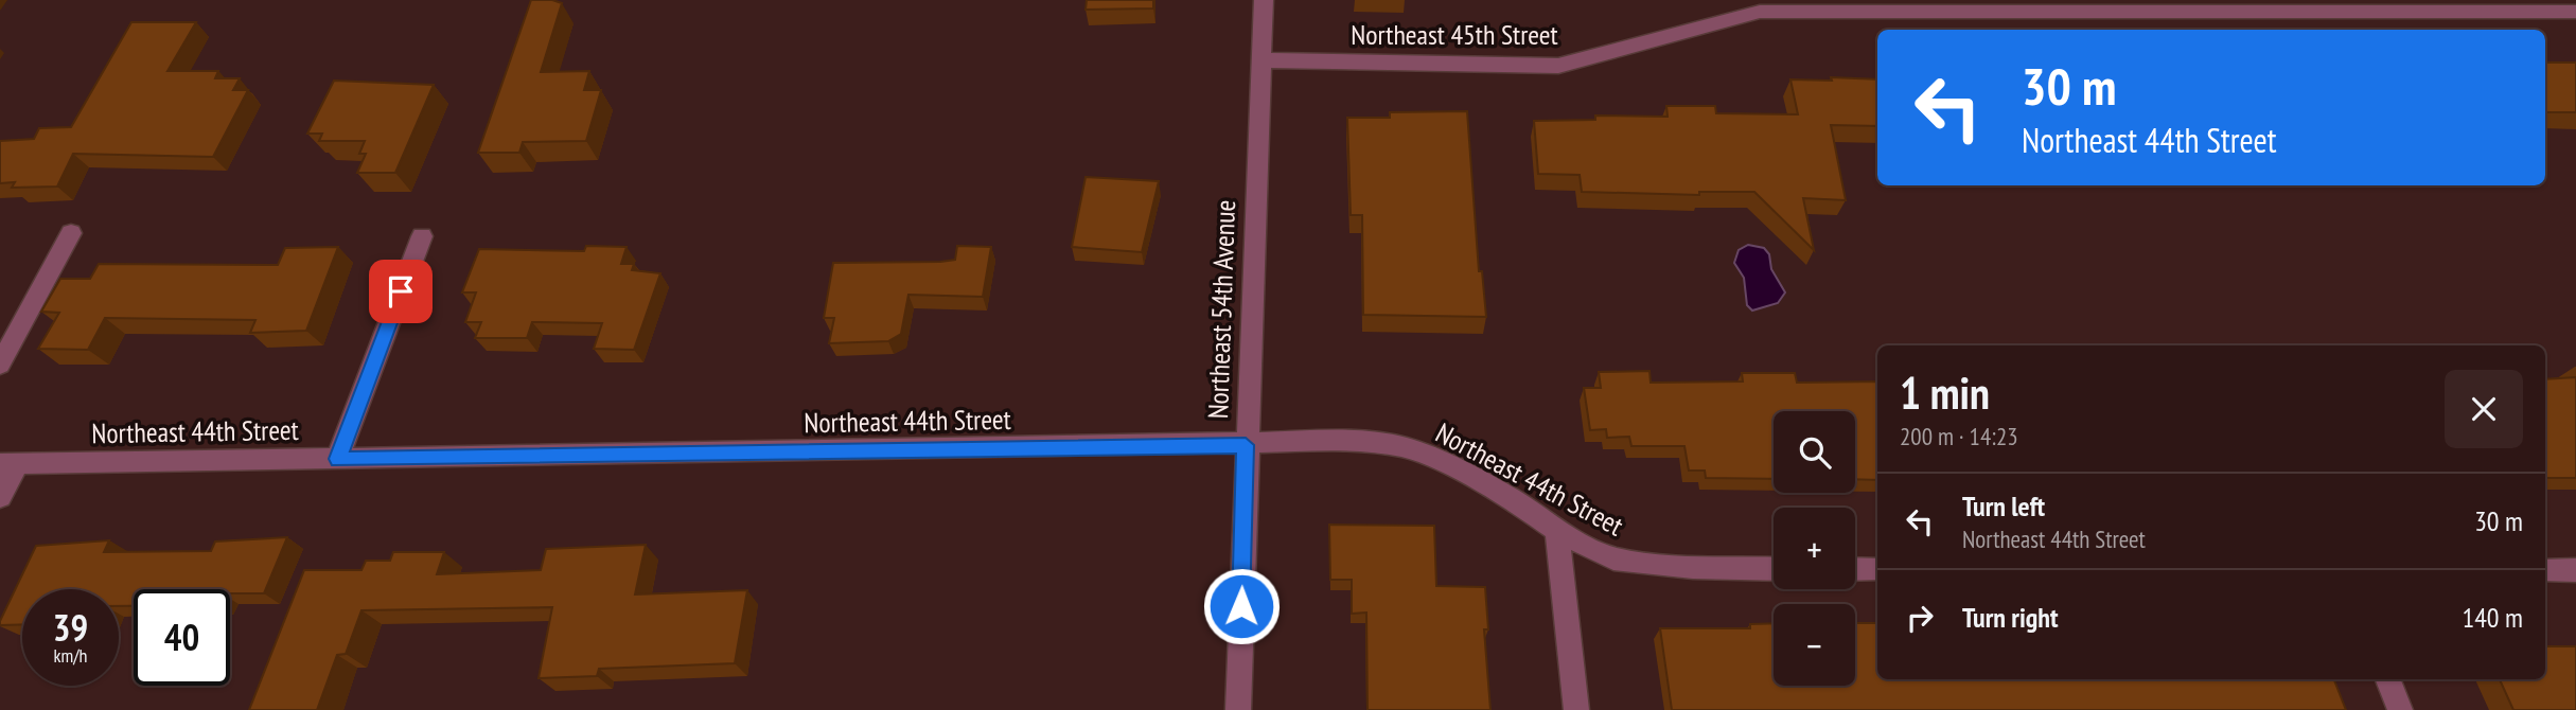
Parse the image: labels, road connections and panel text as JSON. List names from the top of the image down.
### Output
{
  "streets": {
    "street": ["Northeast 45th Street", "Northeast 54th Avenue", "Northeast 44th Street"]
  },
  "crossings": [
    ["Northeast 45th Street", "Northeast 54th Avenue"],
    ["Northeast 54th Avenue", "Northeast 44th Street"]
  ],
  "page": {
    "turn": ["30 m", "Northeast 44th Street"],
    "heading": ["1 min", "200 m · 14:23"],
    "map_buttons": ["+", "−"],
    "list": [
      {
        "name": "Turn left",
        "note": "Northeast 44th Street",
        "value": "30 m"
      },
      {
        "name": "Turn right",
        "value": "140 m"
      }
    ],
    "speed": "39 km/h",
    "limit": "40"
  }
}
